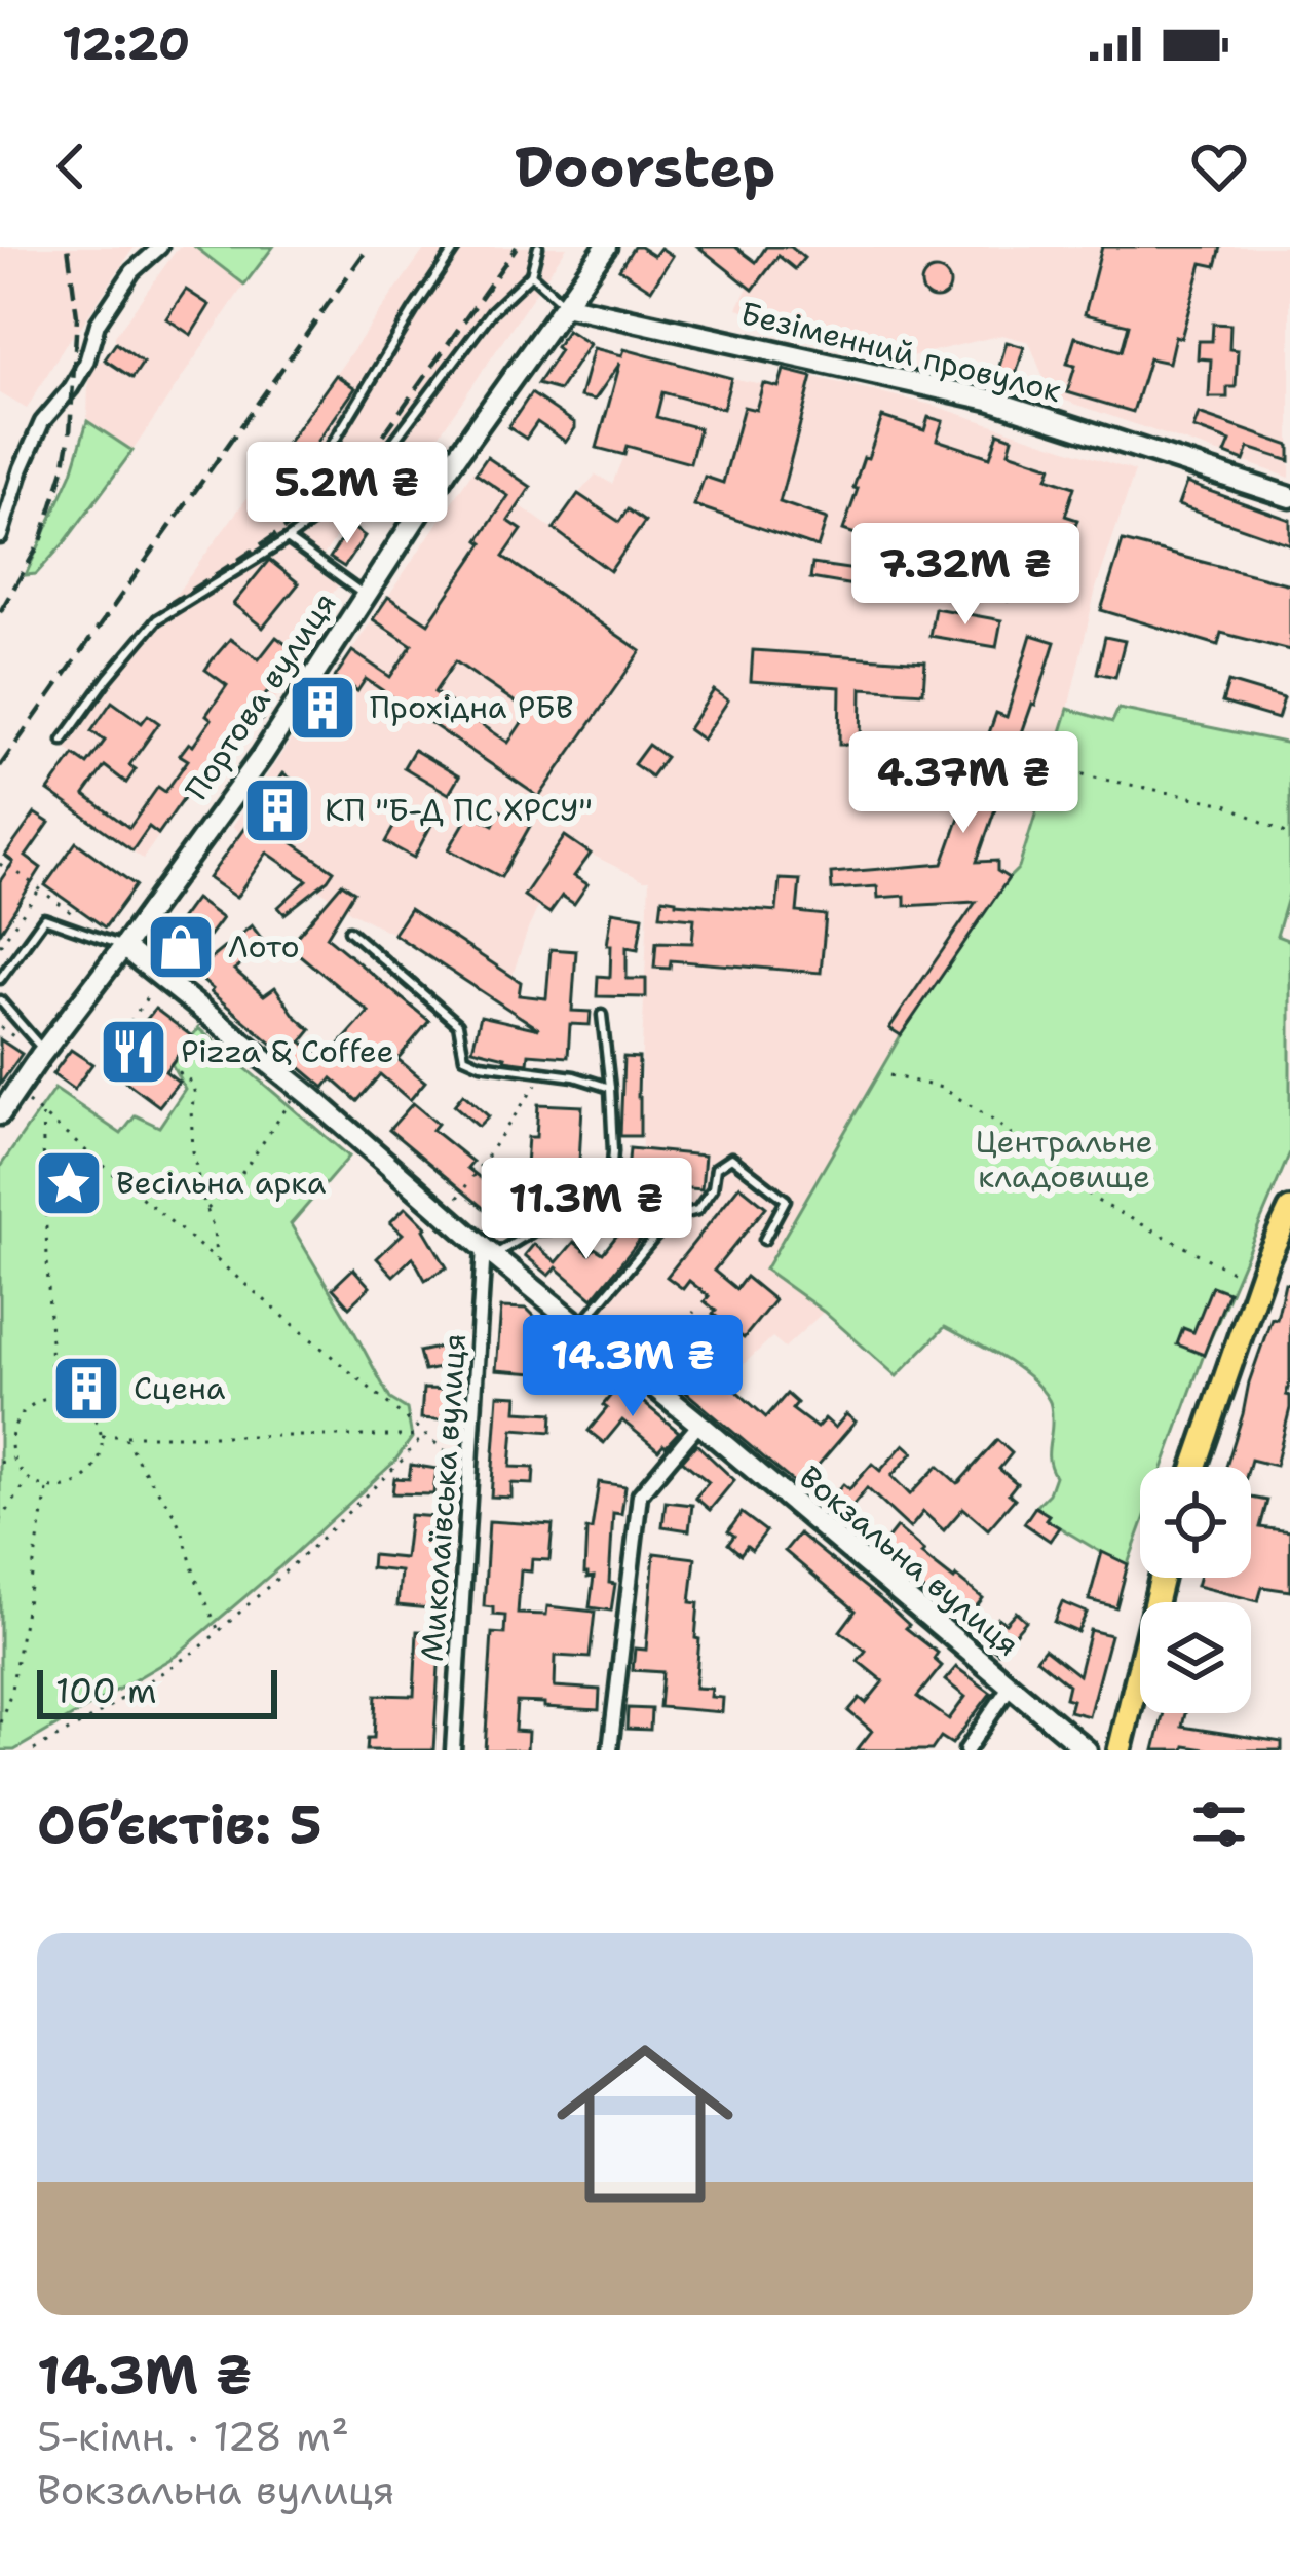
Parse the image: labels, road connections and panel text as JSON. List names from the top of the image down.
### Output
{
  "streets": {
    "street": [
      "Безіменний провулок",
      "Портова вулиця",
      "Миколаївська вулиця",
      "Вокзальна вулиця"
    ]
  },
  "crossings": [
    ["Безіменний провулок", "Портова вулиця"],
    ["Портова вулиця", "Вокзальна вулиця"],
    ["Миколаївська вулиця", "Вокзальна вулиця"]
  ],
  "parks": ["Центральне кладовище"],
  "places": {
    "building": ["Прохідна РБВ", "КП \"Б-Д ПС ХРСУ\"", "Сцена"],
    "shop": ["Лото"],
    "restaurant": ["Pizza & Coffee"],
    "place": ["Весільна арка"]
  },
  "scale_bar": "100 m",
  "page": {
    "status": "12:20",
    "header": "Doorstep",
    "price": [
      "5.2M ₴",
      "7.32M ₴",
      "4.37M ₴",
      "11.3M ₴",
      "14.3M ₴"
    ],
    "scale": "100 m",
    "heading": "Об’єктів: 5",
    "list": [
      {
        "name": "14.3M ₴",
        "note": "5-кімн. · 128 m² · Вокзальна вулиця"
      }
    ]
  }
}
